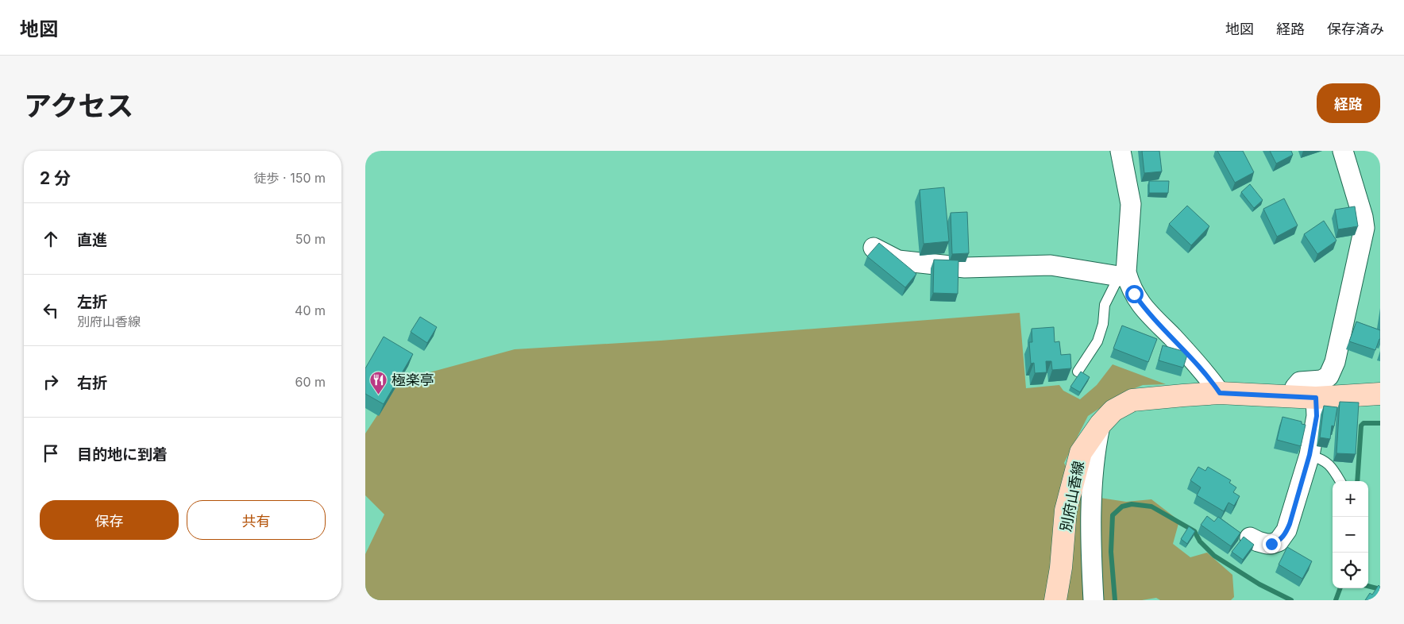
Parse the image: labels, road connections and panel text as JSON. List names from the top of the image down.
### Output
{
  "streets": {
    "main road": ["別府山香線"]
  },
  "places": {
    "restaurant": ["極楽亭"]
  },
  "page": {
    "header": "地図",
    "nav": ["地図", "経路", "保存済み"],
    "title": "アクセス",
    "buttons": [
      "経路",
      ["保存", "共有"]
    ],
    "heading": ["2 分", "徒歩 · 150 m"],
    "list": [
      ["直進", "50 m"],
      ["左折", "別府山香線", "40 m"],
      ["右折", "60 m"],
      "目的地に到着"
    ],
    "map_buttons": ["+", "−"]
  }
}
